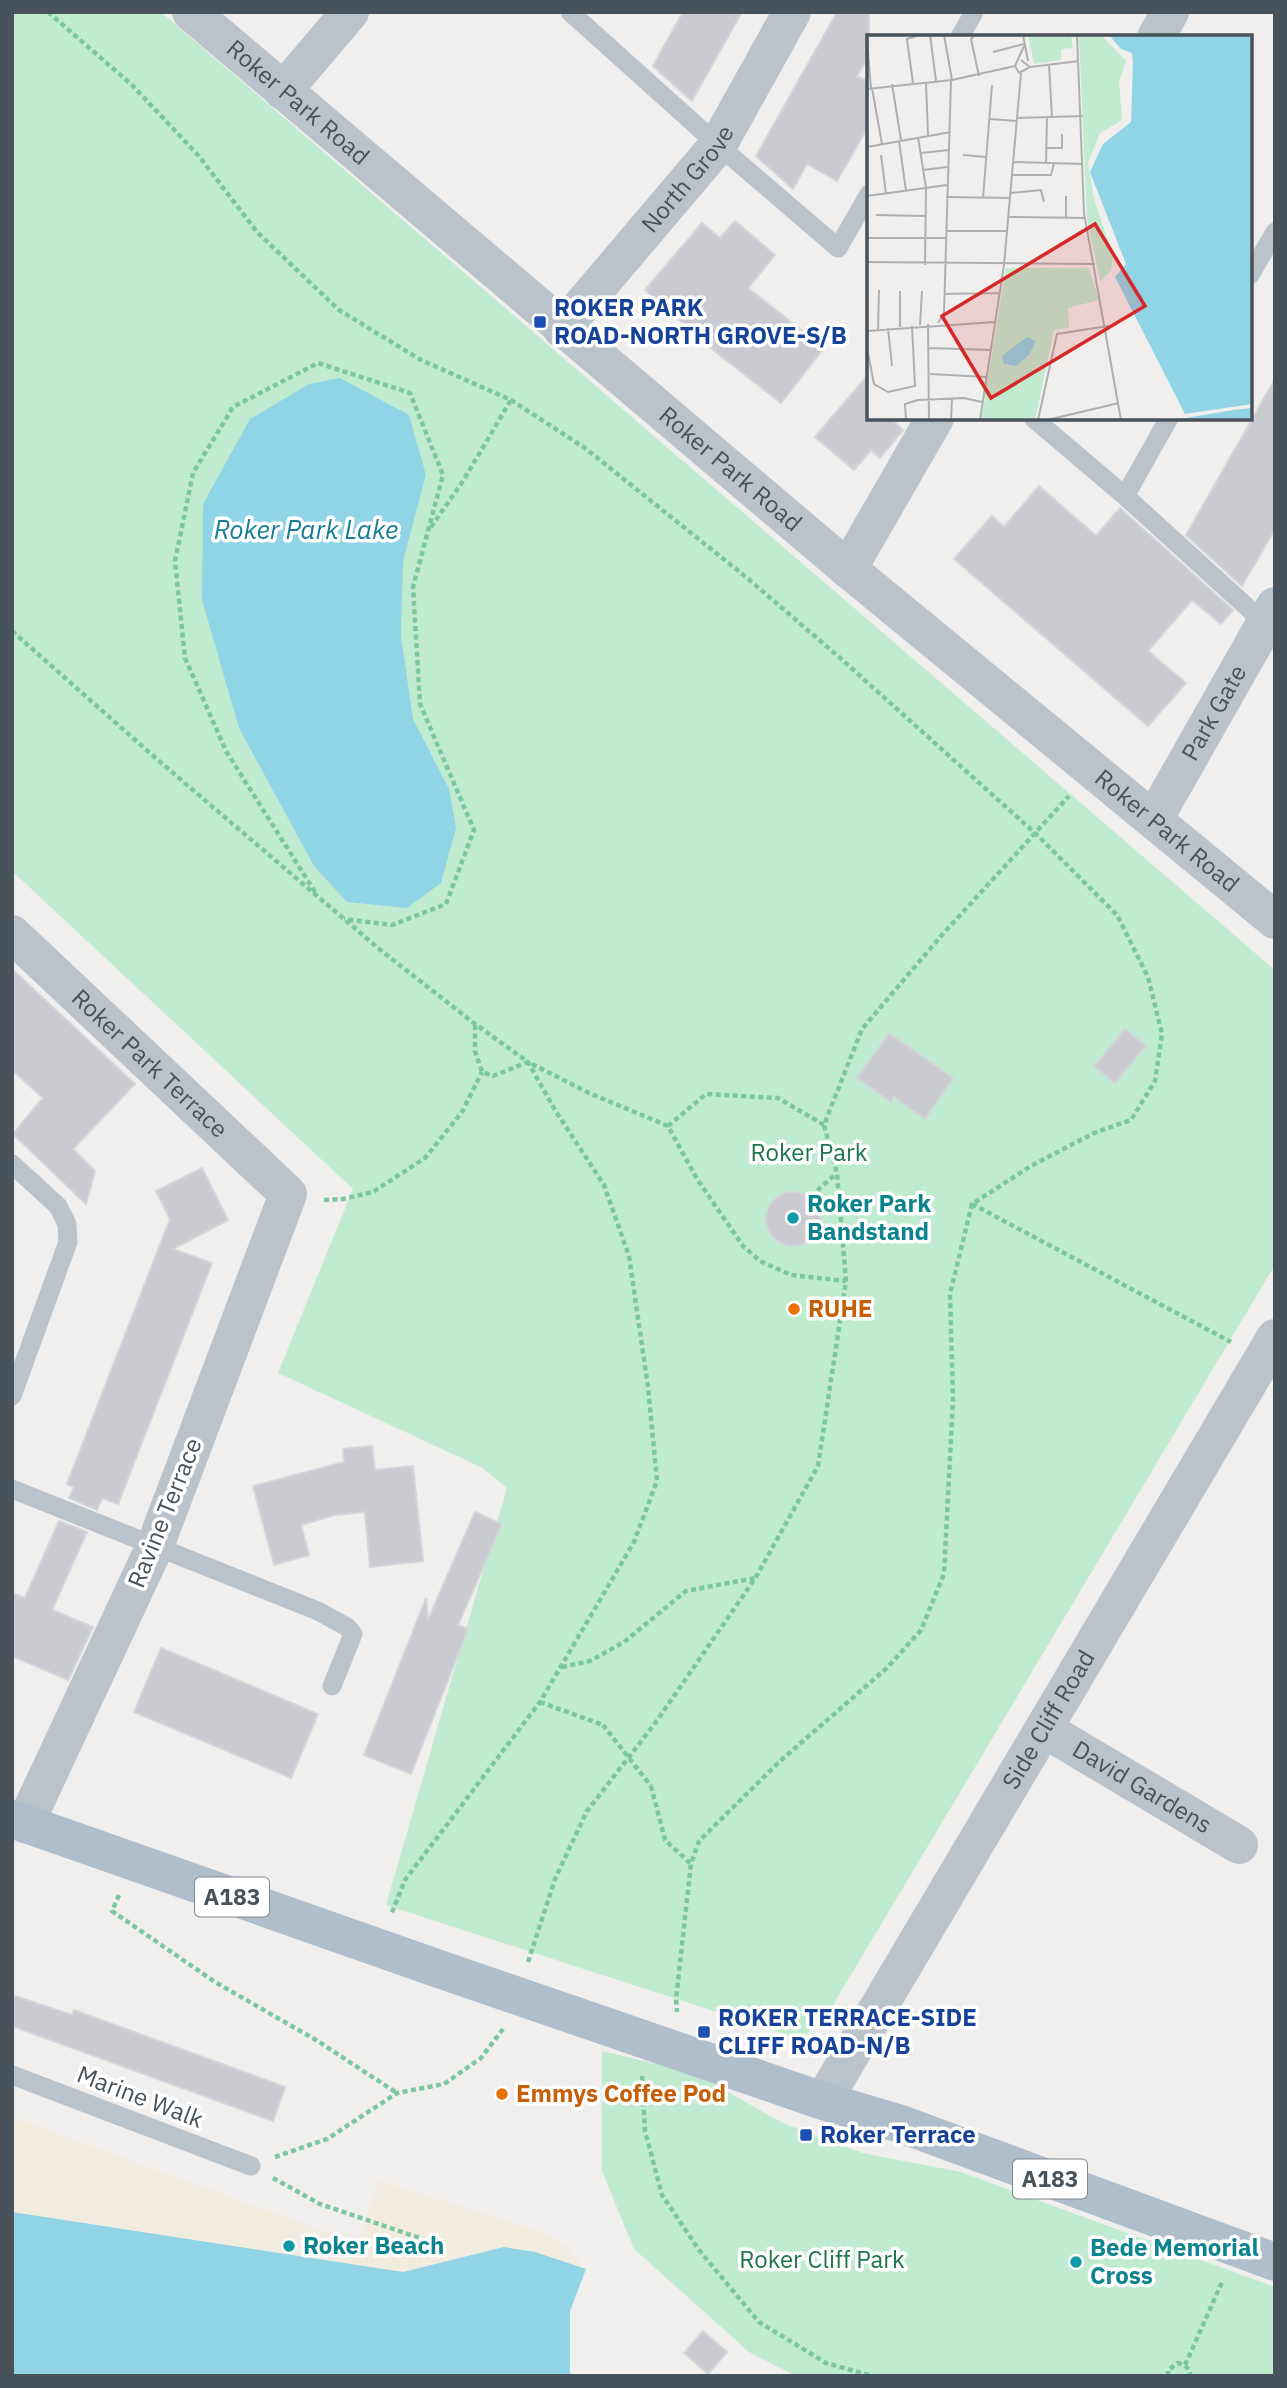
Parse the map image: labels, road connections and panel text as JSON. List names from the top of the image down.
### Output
{
  "streets": {
    "main road": ["A183"],
    "street": [
      "Roker Park Road",
      "North Grove",
      "Park Gate",
      "Roker Park Terrace",
      "Ravine Terrace",
      "Side Cliff Road",
      "David Gardens"
    ],
    "lane": ["Marine Walk"]
  },
  "crossings": [
    ["Roker Park Road", "North Grove"],
    ["Roker Park Road", "Park Gate"],
    ["Roker Park Terrace", "Ravine Terrace"],
    ["Ravine Terrace", "A183"],
    ["Side Cliff Road", "David Gardens"],
    ["Side Cliff Road", "A183"]
  ],
  "water": ["Roker Park Lake"],
  "parks": ["Roker Park", "Roker Cliff Park"],
  "places": {
    "transit": ["ROKER PARK ROAD-NORTH GROVE-S/B", "ROKER TERRACE-SIDE CLIFF ROAD-N/B", "Roker Terrace"],
    "other": [
      "Roker Park Bandstand",
      "RUHE",
      "Emmys Coffee Pod",
      "Roker Beach",
      "Bede Memorial Cross"
    ]
  }
}
